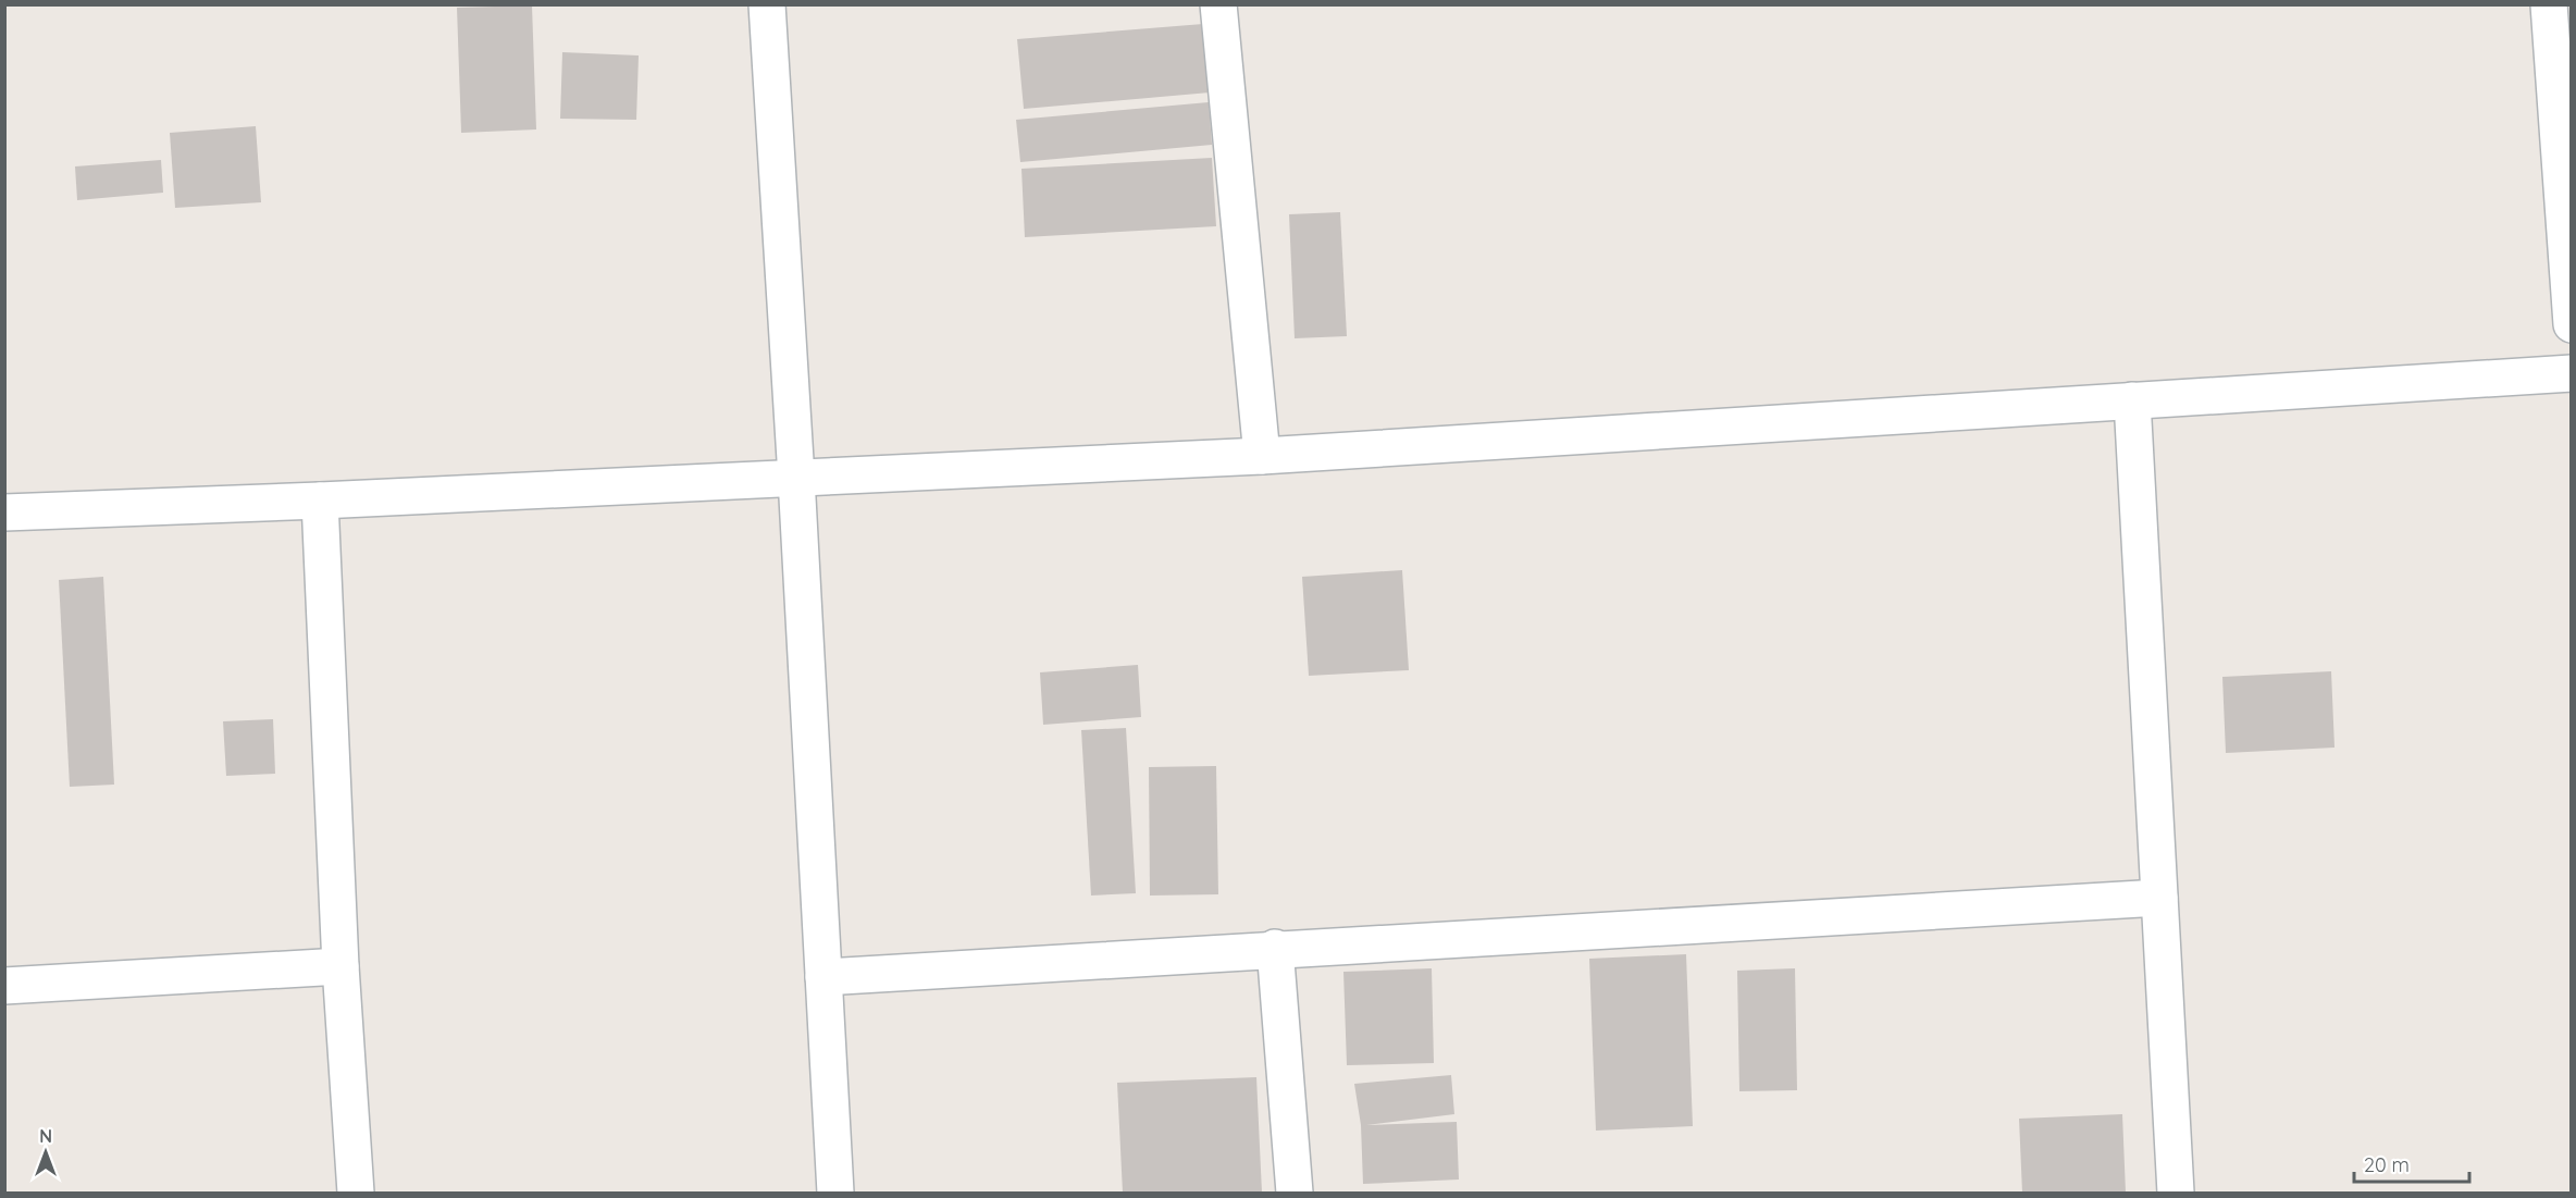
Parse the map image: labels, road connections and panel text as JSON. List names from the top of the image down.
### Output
{
  "scale_bar": "20 m",
  "north": "top"
}
